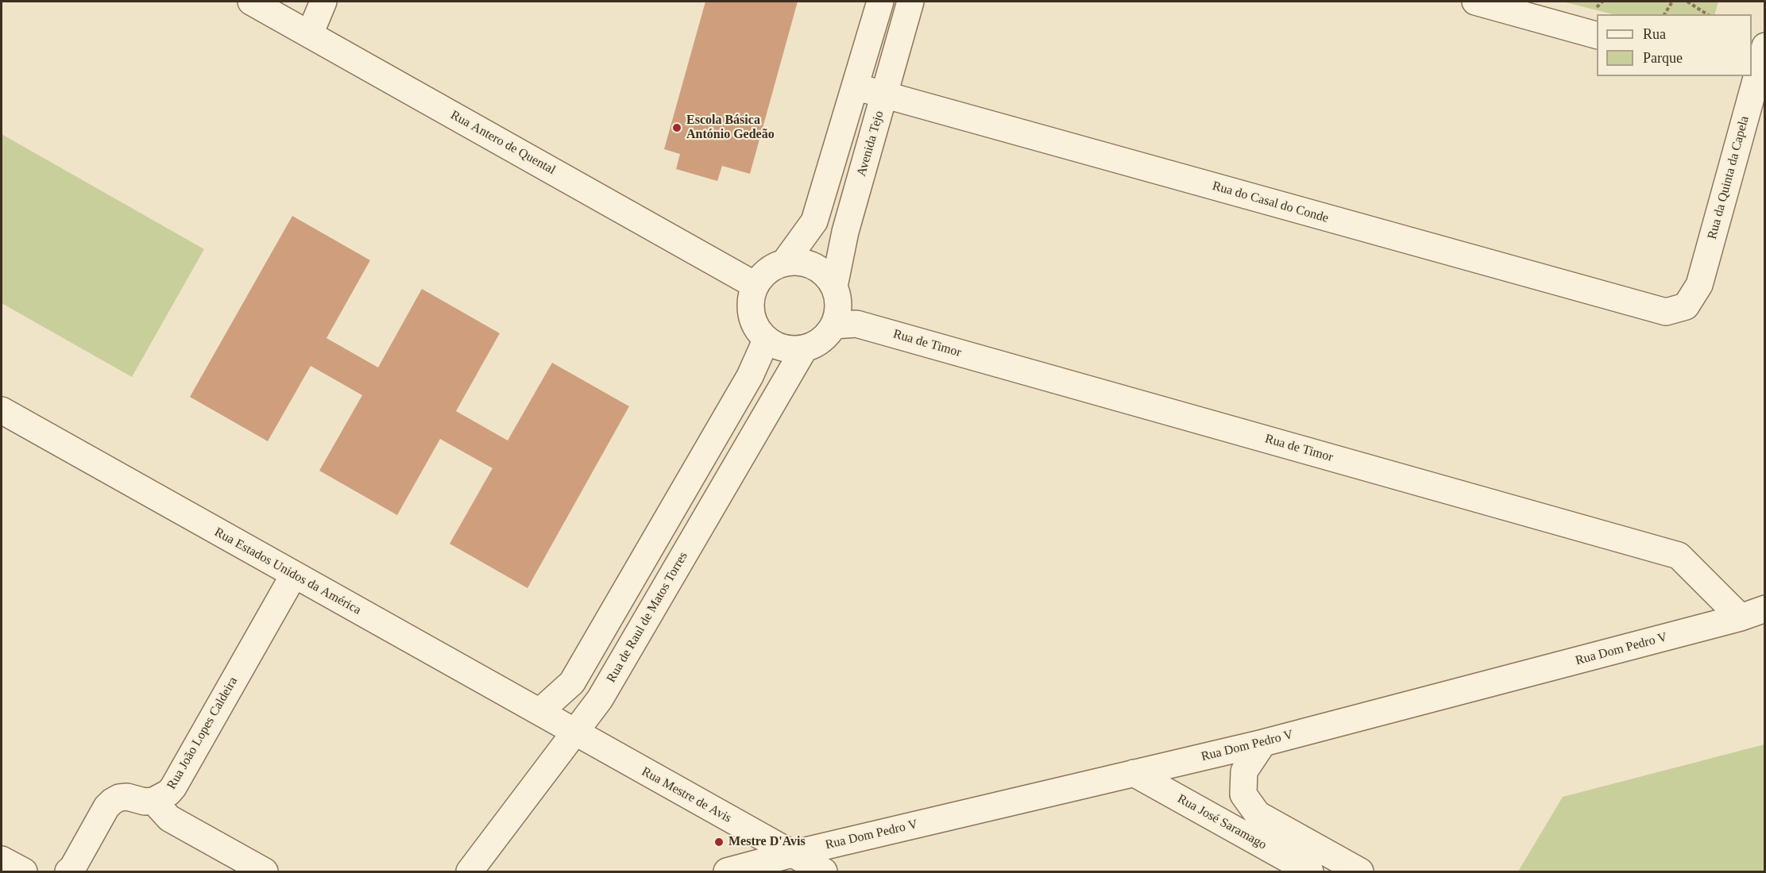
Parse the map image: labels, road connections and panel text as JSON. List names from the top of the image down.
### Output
{
  "streets": {
    "street": [
      "Rua Antero de Quental",
      "Avenida Tejo",
      "Rua da Quinta da Capela",
      "Rua do Casal do Conde",
      "Rua de Timor",
      "Rua Estados Unidos da América",
      "Rua de Raul de Matos Torres",
      "Rua Dom Pedro V",
      "Rua João Lopes Caldeira",
      "Rua Mestre de Avis",
      "Rua José Saramago"
    ]
  },
  "crossings": [
    ["Rua Antero de Quental", "Avenida Tejo"],
    ["Rua Antero de Quental", "Rua de Timor"],
    ["Rua Antero de Quental", "Rua de Raul de Matos Torres"],
    ["Avenida Tejo", "Rua do Casal do Conde"],
    ["Avenida Tejo", "Rua de Timor"],
    ["Avenida Tejo", "Rua de Raul de Matos Torres"],
    ["Rua da Quinta da Capela", "Rua do Casal do Conde"],
    ["Rua de Timor", "Rua de Raul de Matos Torres"],
    ["Rua de Timor", "Rua Dom Pedro V"],
    ["Rua Estados Unidos da América", "Rua de Raul de Matos Torres"],
    ["Rua Estados Unidos da América", "Rua João Lopes Caldeira"],
    ["Rua Estados Unidos da América", "Rua Mestre de Avis"],
    ["Rua de Raul de Matos Torres", "Rua Mestre de Avis"],
    ["Rua Dom Pedro V", "Rua Mestre de Avis"],
    ["Rua Dom Pedro V", "Rua José Saramago"]
  ],
  "places": ["Escola Básica António Gedeão", "Mestre D'Avis"],
  "legend": ["Rua", "Parque"]
}
